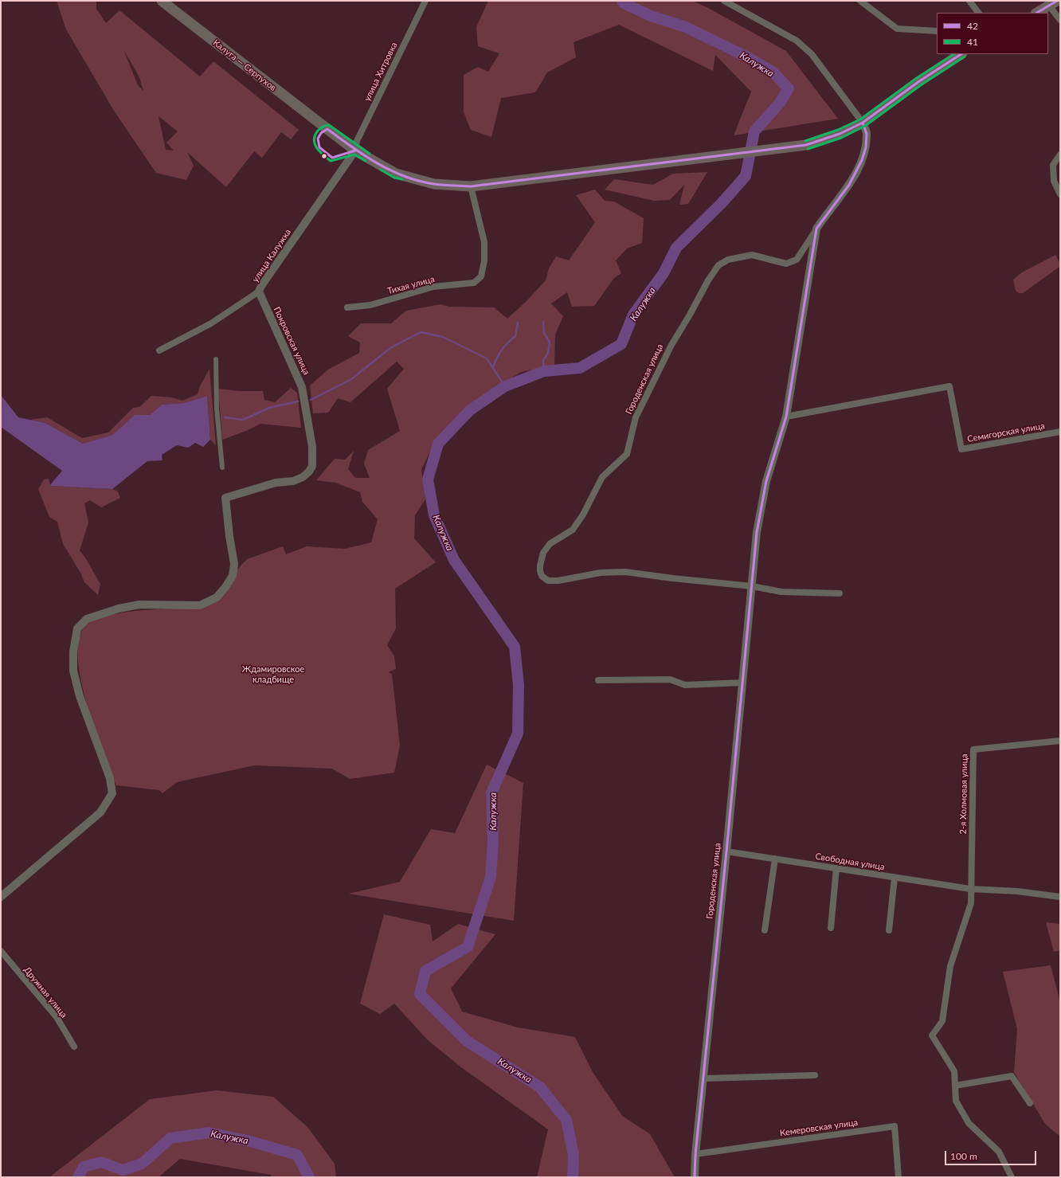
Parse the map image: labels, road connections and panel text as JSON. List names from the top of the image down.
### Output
{
  "streets": {
    "main road": ["Калуга — Серпухов"],
    "street": [
      "улица Хитровка",
      "улица Калужка",
      "Тихая улица",
      "Покровская улица",
      "Городенская улица",
      "Семигорская улица",
      "2-я Холмовая улица",
      "Свободная улица",
      "Дружная улица",
      "Кемеровская улица"
    ]
  },
  "crossings": [
    ["Калуга — Серпухов", "улица Хитровка"],
    ["Калуга — Серпухов", "улица Калужка"],
    ["Калуга — Серпухов", "Тихая улица"],
    ["Калуга — Серпухов", "Городенская улица"],
    ["улица Хитровка", "улица Калужка"],
    ["улица Калужка", "Покровская улица"],
    ["Городенская улица", "Семигорская улица"],
    ["Городенская улица", "Свободная улица"],
    ["Городенская улица", "Кемеровская улица"],
    ["2-я Холмовая улица", "Свободная улица"]
  ],
  "water": ["Калужка"],
  "parks": ["Ждамировское кладбище"],
  "lines": ["transit line 42", "transit line 41"],
  "legend": ["42", "41"],
  "scale_bar": "100 m"
}
